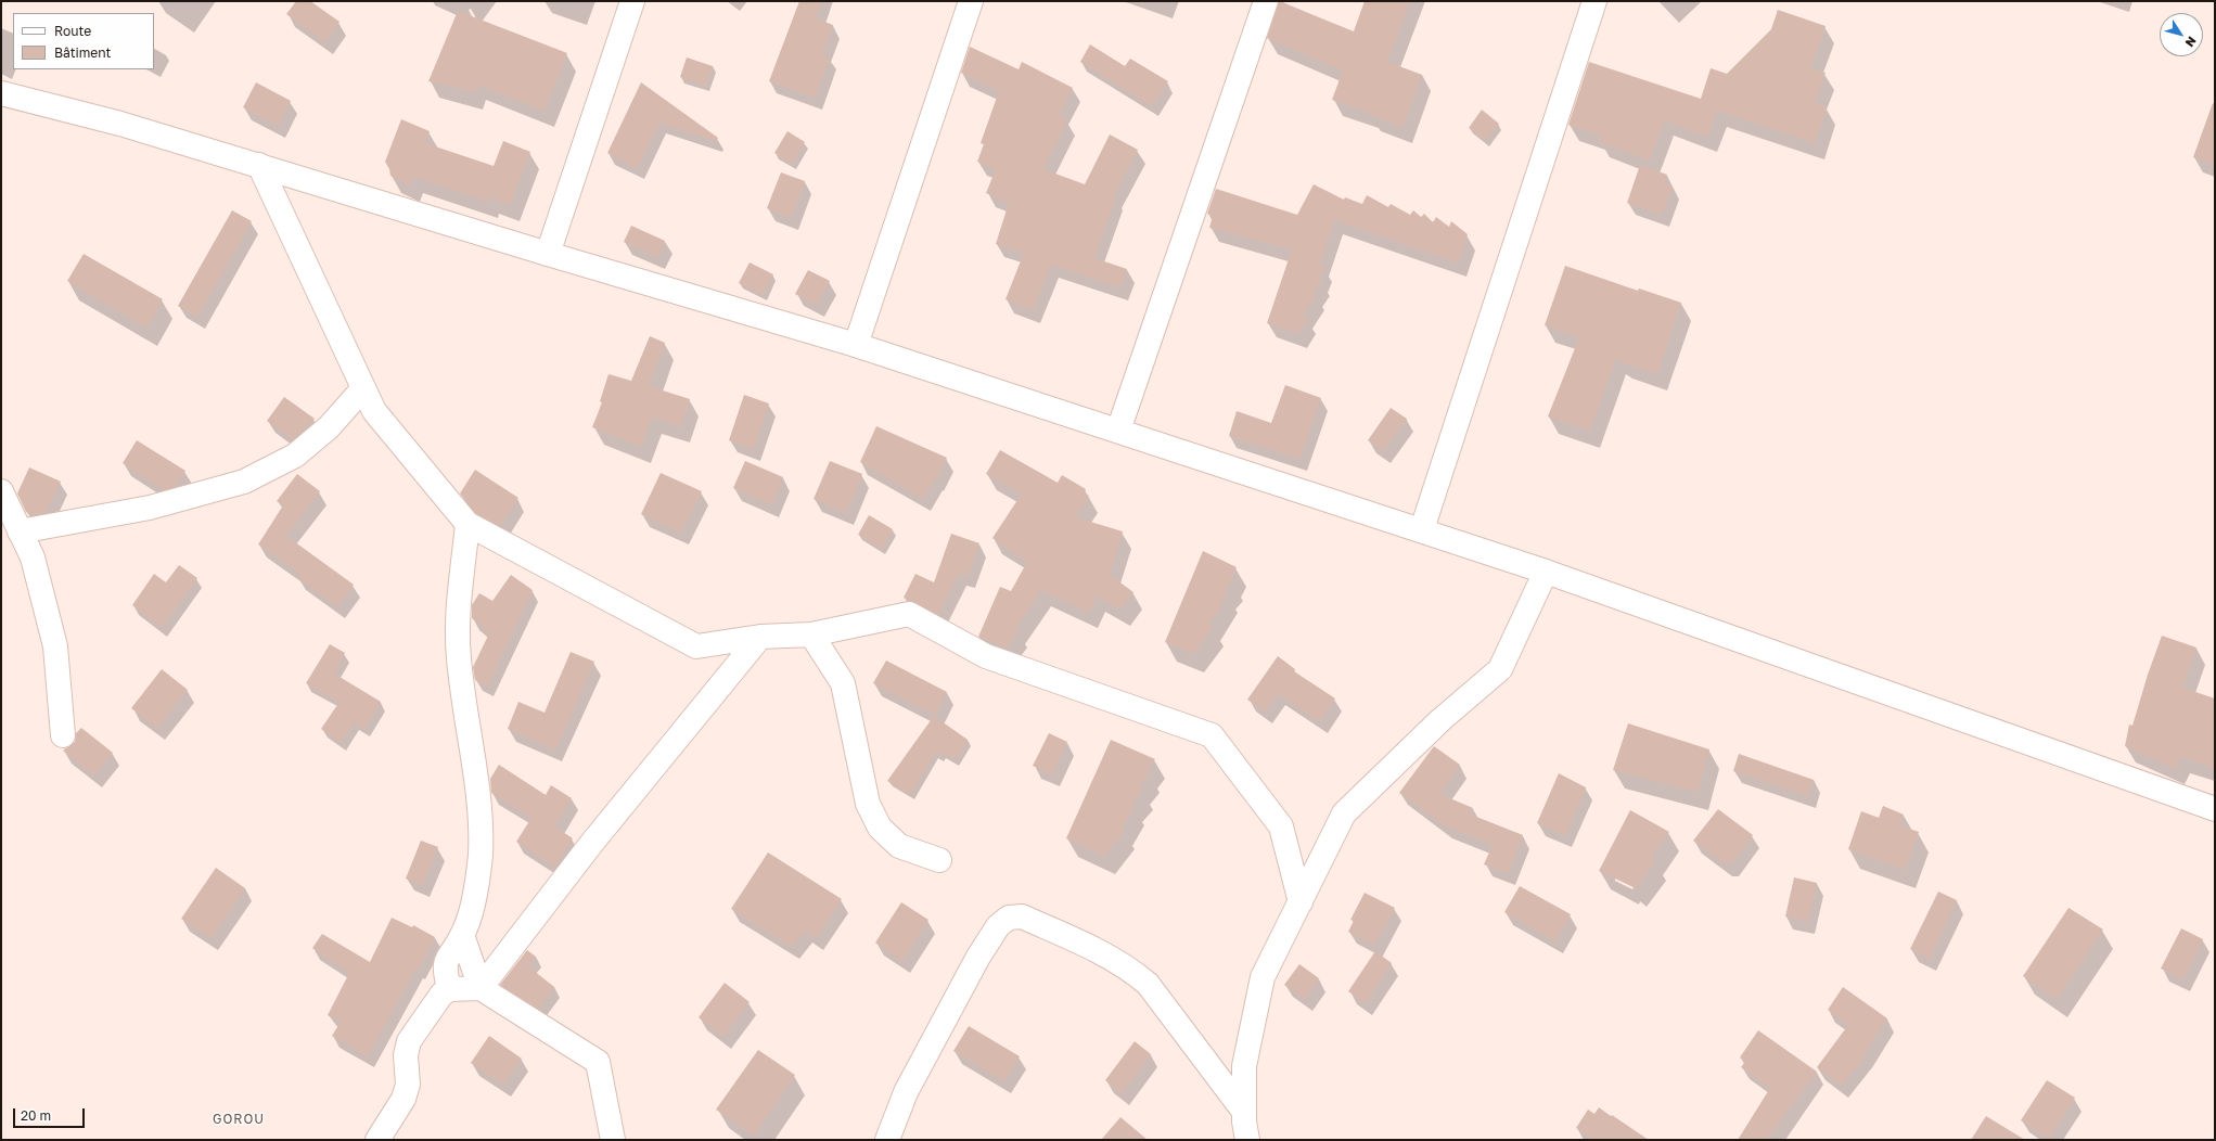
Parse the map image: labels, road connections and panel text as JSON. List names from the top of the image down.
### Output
{
  "districts": ["GOROU"],
  "legend": ["Route", "Bâtiment"],
  "scale_bar": "20 m",
  "north": "bottom right"
}
